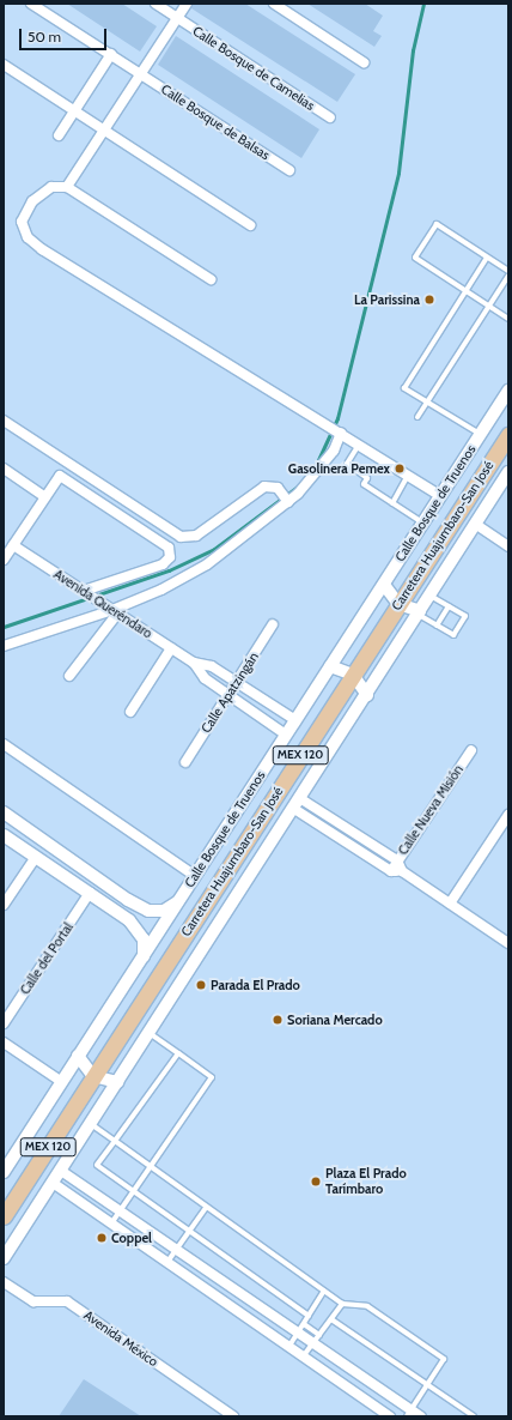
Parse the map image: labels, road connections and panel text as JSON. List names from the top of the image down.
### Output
{
  "streets": {
    "main road": ["Carretera Huajumbaro-San José", "MEX 120"],
    "street": [
      "Calle Bosque de Camelias",
      "Calle Bosque de Balsas",
      "Calle Bosque de Truenos",
      "Avenida Queréndaro",
      "Calle Apatzingán",
      "Calle Nueva Misión",
      "Calle del Portal",
      "Avenida México"
    ]
  },
  "crossings": [
    ["Calle Bosque de Truenos", "Avenida Queréndaro"],
    ["Avenida Queréndaro", "Calle Apatzingán"]
  ],
  "places": [
    "La Parissina",
    "Gasolinera Pemex",
    "Parada El Prado",
    "Soriana Mercado",
    "Plaza El Prado Tarímbaro",
    "Coppel"
  ],
  "scale_bar": "50 m"
}
